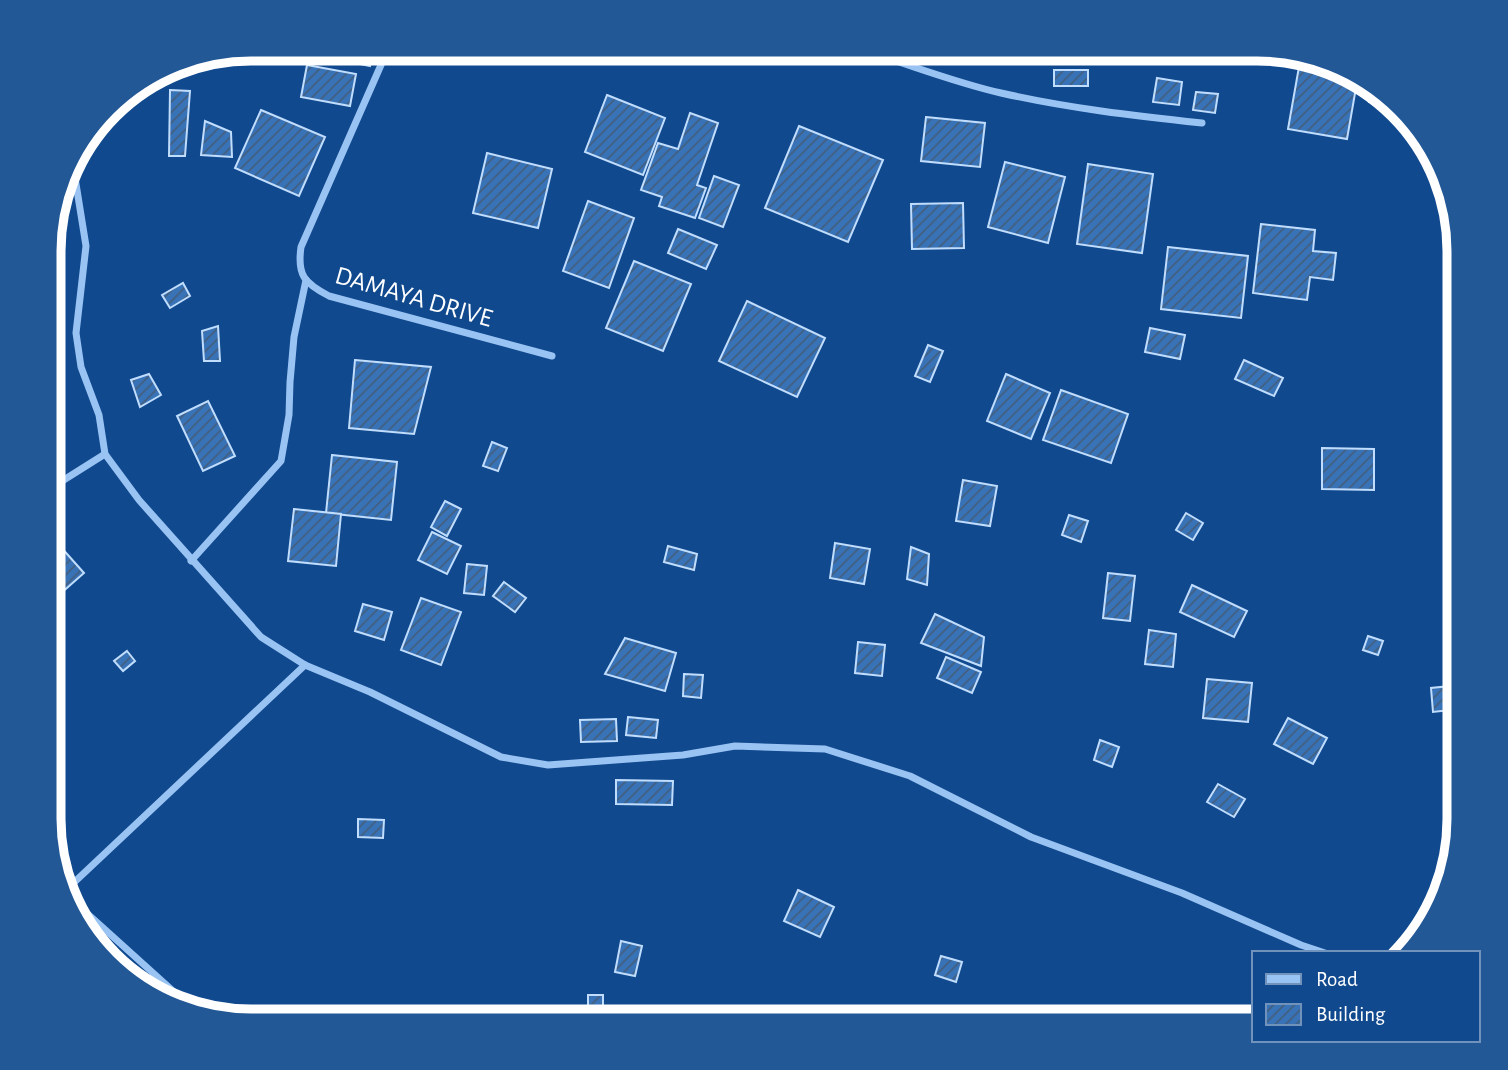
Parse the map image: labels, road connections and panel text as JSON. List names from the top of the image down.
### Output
{
  "streets": {
    "street": ["DAMAYA DRIVE"]
  },
  "legend": ["Road", "Building"]
}
